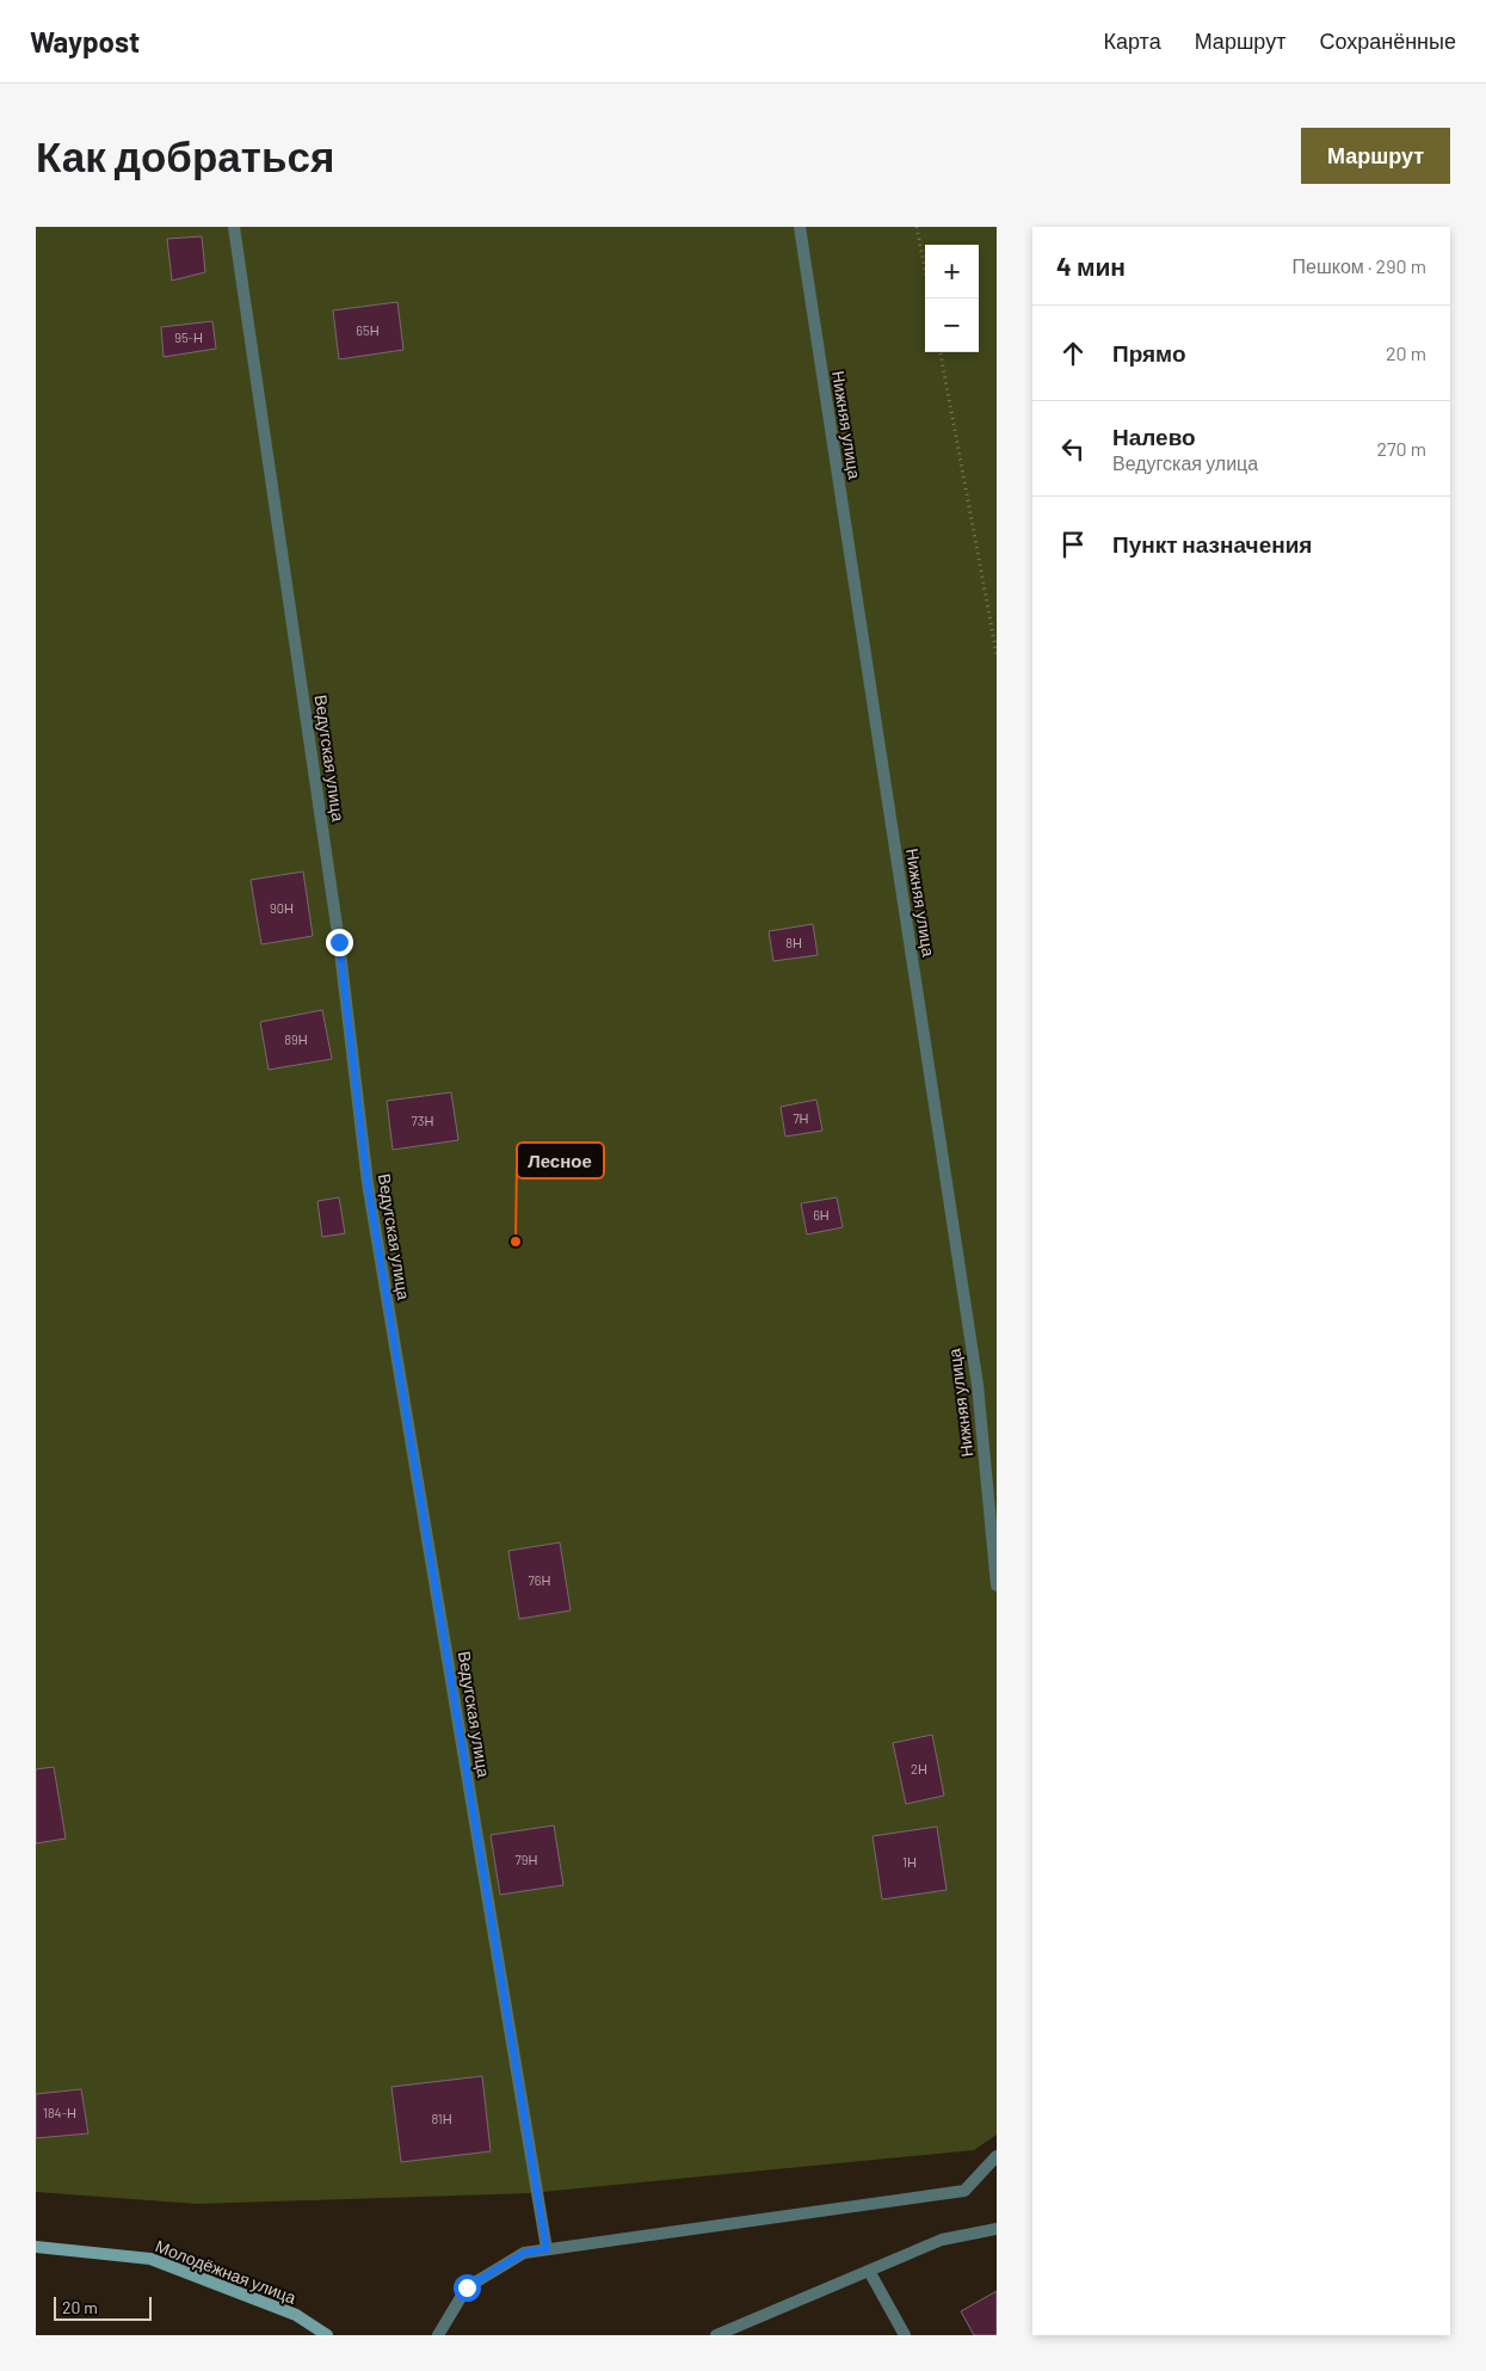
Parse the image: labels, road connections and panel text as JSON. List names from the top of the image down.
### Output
{
  "streets": {
    "main road": ["Молодёжная улица"],
    "street": ["Нижняя улица", "Ведугская улица"]
  },
  "places": ["Лесное"],
  "house_numbers": [
    "65Н",
    "95-Н",
    "90Н",
    "8Н",
    "89Н",
    "7Н",
    "73Н",
    "6Н",
    "76Н",
    "2Н",
    "79Н",
    "1Н",
    "184-Н",
    "81Н"
  ],
  "scale_bar": "20 m",
  "page": {
    "header": "Waypost",
    "nav": ["Карта", "Маршрут", "Сохранённые"],
    "buttons": "Маршрут",
    "title": "Как добраться",
    "heading": ["4 мин", "Пешком · 290 m"],
    "map_buttons": ["+", "−"],
    "list": [
      ["Прямо", "20 m"],
      ["Налево", "Ведугская улица", "270 m"],
      "Пункт назначения"
    ],
    "scale": "20 m"
  }
}
